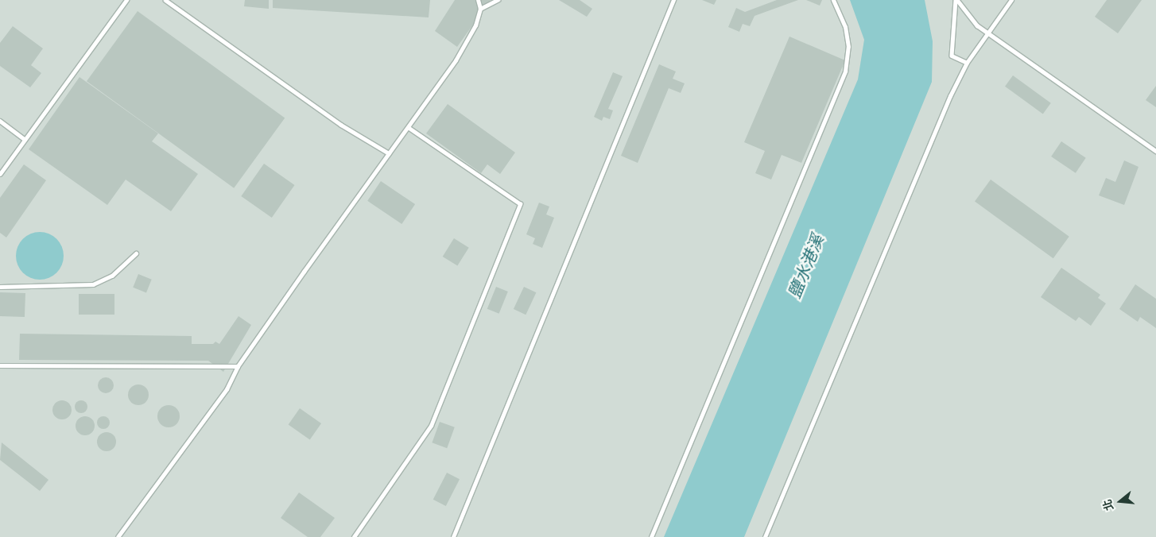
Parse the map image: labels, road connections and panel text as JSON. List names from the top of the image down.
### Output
{
  "water": ["鹽水港溪"],
  "north": "left"
}
